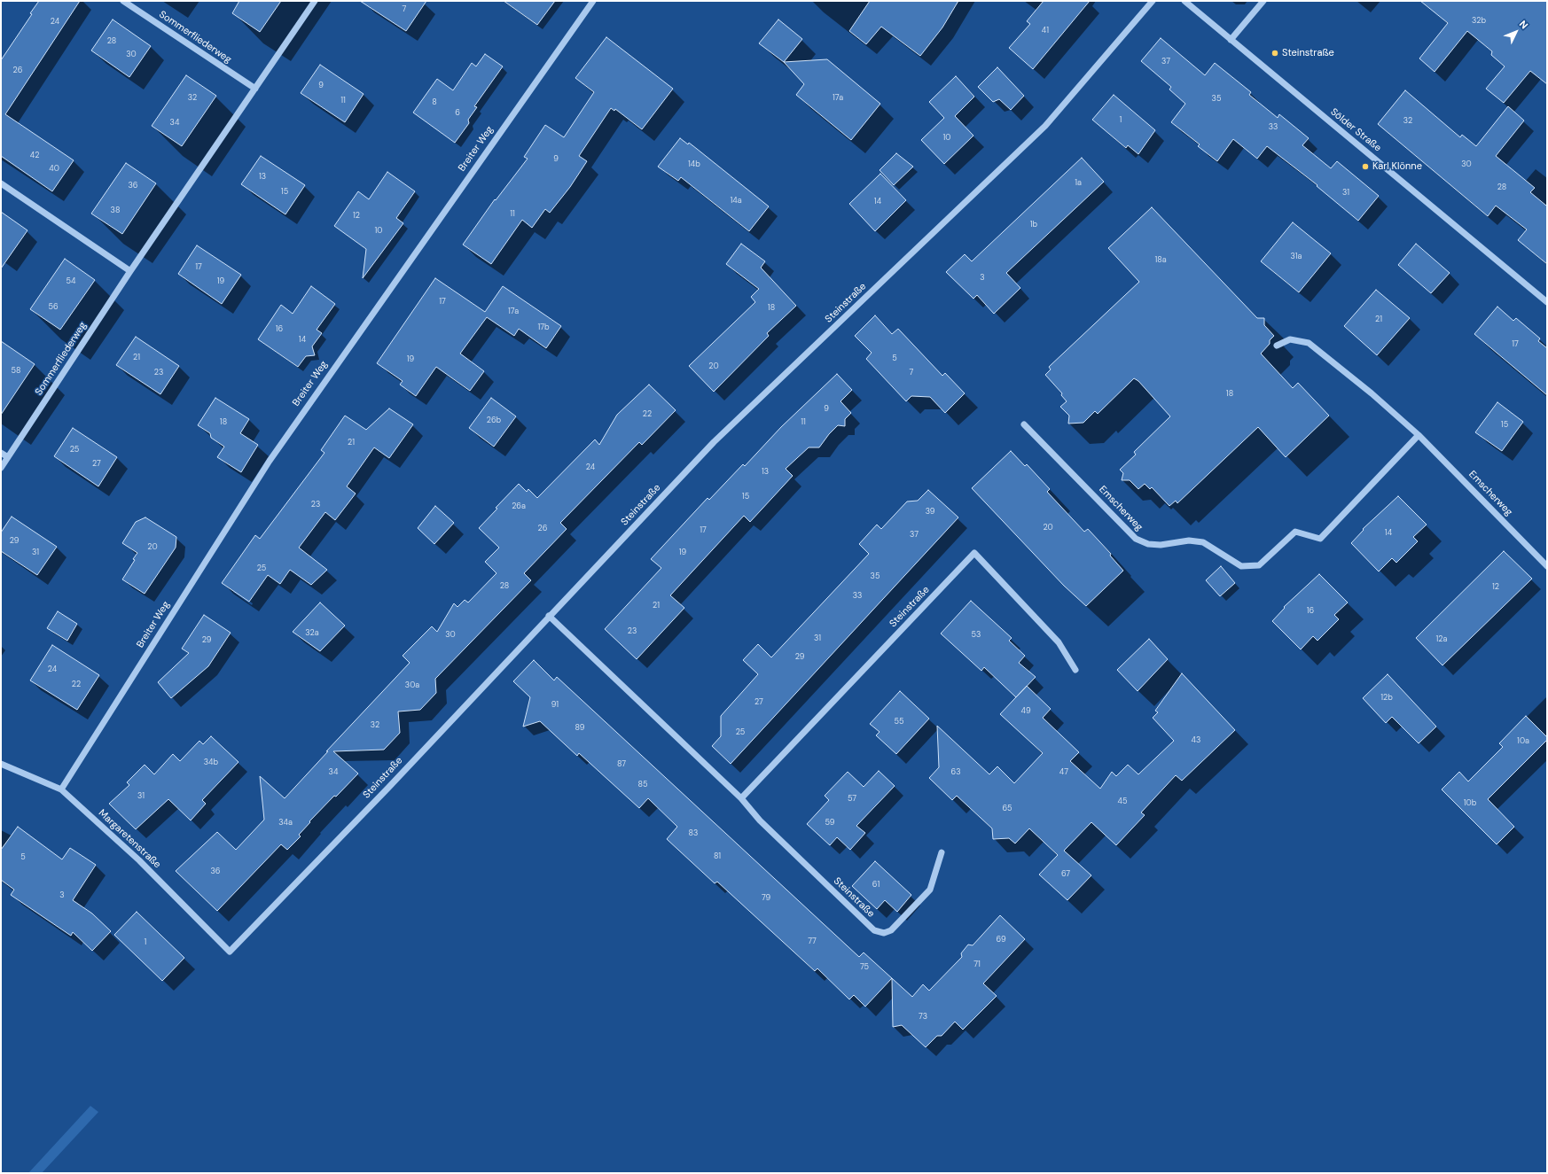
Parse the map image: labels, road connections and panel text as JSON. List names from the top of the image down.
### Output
{
  "streets": {
    "street": [
      "Sommerfliederweg",
      "Sölder Straße",
      "Breiter Weg",
      "Steinstraße",
      "Emscherweg",
      "Margaretenstraße"
    ]
  },
  "crossings": [
    ["Breiter Weg", "Margaretenstraße"],
    ["Steinstraße", "Margaretenstraße"]
  ],
  "places": ["Steinstraße", "Karl Klönne"],
  "house_numbers": [
    "7",
    "32b",
    "24",
    "41",
    "28",
    "30",
    "37",
    "26",
    "9",
    "32",
    "17a",
    "35",
    "11",
    "8",
    "6",
    "1",
    "32",
    "34",
    "33",
    "10",
    "42",
    "9",
    "14b",
    "30",
    "40",
    "13",
    "1a",
    "36",
    "28",
    "15",
    "31",
    "14a",
    "14",
    "38",
    "11",
    "12",
    "1b",
    "10",
    "31a",
    "18a",
    "17",
    "3",
    "54",
    "19",
    "17",
    "56",
    "18",
    "17a",
    "21",
    "17b",
    "16",
    "14",
    "17",
    "21",
    "5",
    "19",
    "20",
    "58",
    "23",
    "7",
    "18",
    "9",
    "22",
    "26b",
    "18",
    "11",
    "15",
    "21",
    "25",
    "27",
    "24",
    "13",
    "15",
    "23",
    "26a",
    "39",
    "20",
    "26",
    "17",
    "14",
    "37",
    "29",
    "20",
    "31",
    "19",
    "25",
    "35",
    "28",
    "12",
    "33",
    "21",
    "16",
    "23",
    "32a",
    "30",
    "53",
    "31",
    "12a",
    "29",
    "29",
    "24",
    "22",
    "30a",
    "12b",
    "27",
    "91",
    "49",
    "55",
    "32",
    "89",
    "25",
    "43",
    "10a",
    "34b",
    "87",
    "34",
    "63",
    "47",
    "85",
    "31",
    "57",
    "45",
    "10b",
    "65",
    "34a",
    "59",
    "83",
    "81",
    "5",
    "36",
    "67",
    "61",
    "3",
    "79",
    "69",
    "77",
    "1",
    "71",
    "75",
    "73"
  ],
  "north": "top right"
}
